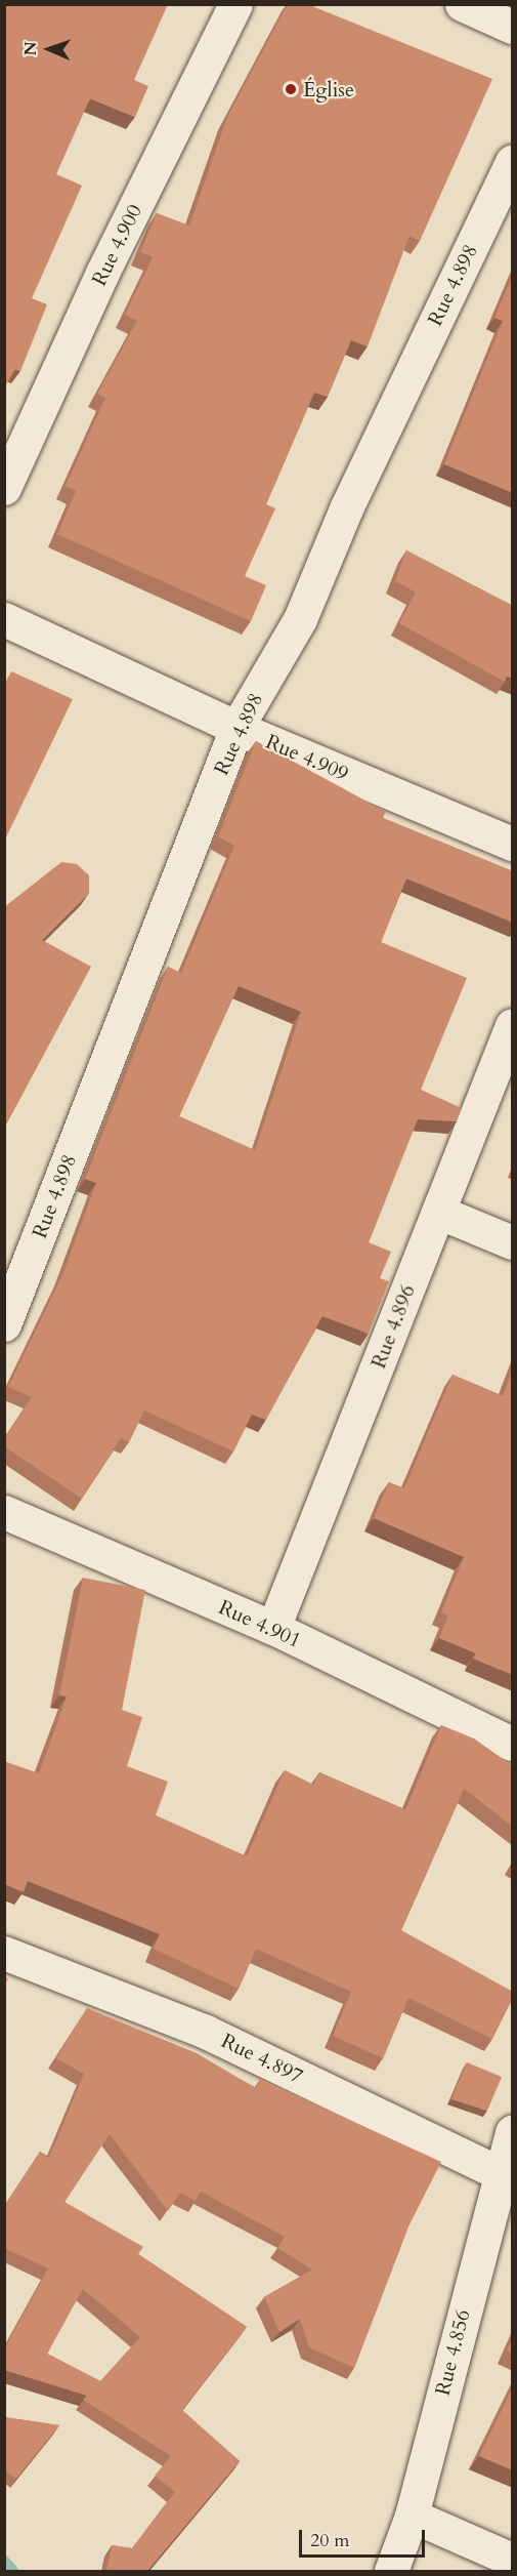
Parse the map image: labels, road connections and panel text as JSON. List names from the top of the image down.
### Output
{
  "streets": {
    "street": [
      "Rue 4.900",
      "Rue 4.898",
      "Rue 4.909",
      "Rue 4.896",
      "Rue 4.901",
      "Rue 4.897",
      "Rue 4.856"
    ]
  },
  "crossings": [
    ["Rue 4.898", "Rue 4.909"],
    ["Rue 4.896", "Rue 4.901"],
    ["Rue 4.897", "Rue 4.856"]
  ],
  "places": ["Église"],
  "scale_bar": "20 m",
  "north": "left"
}
